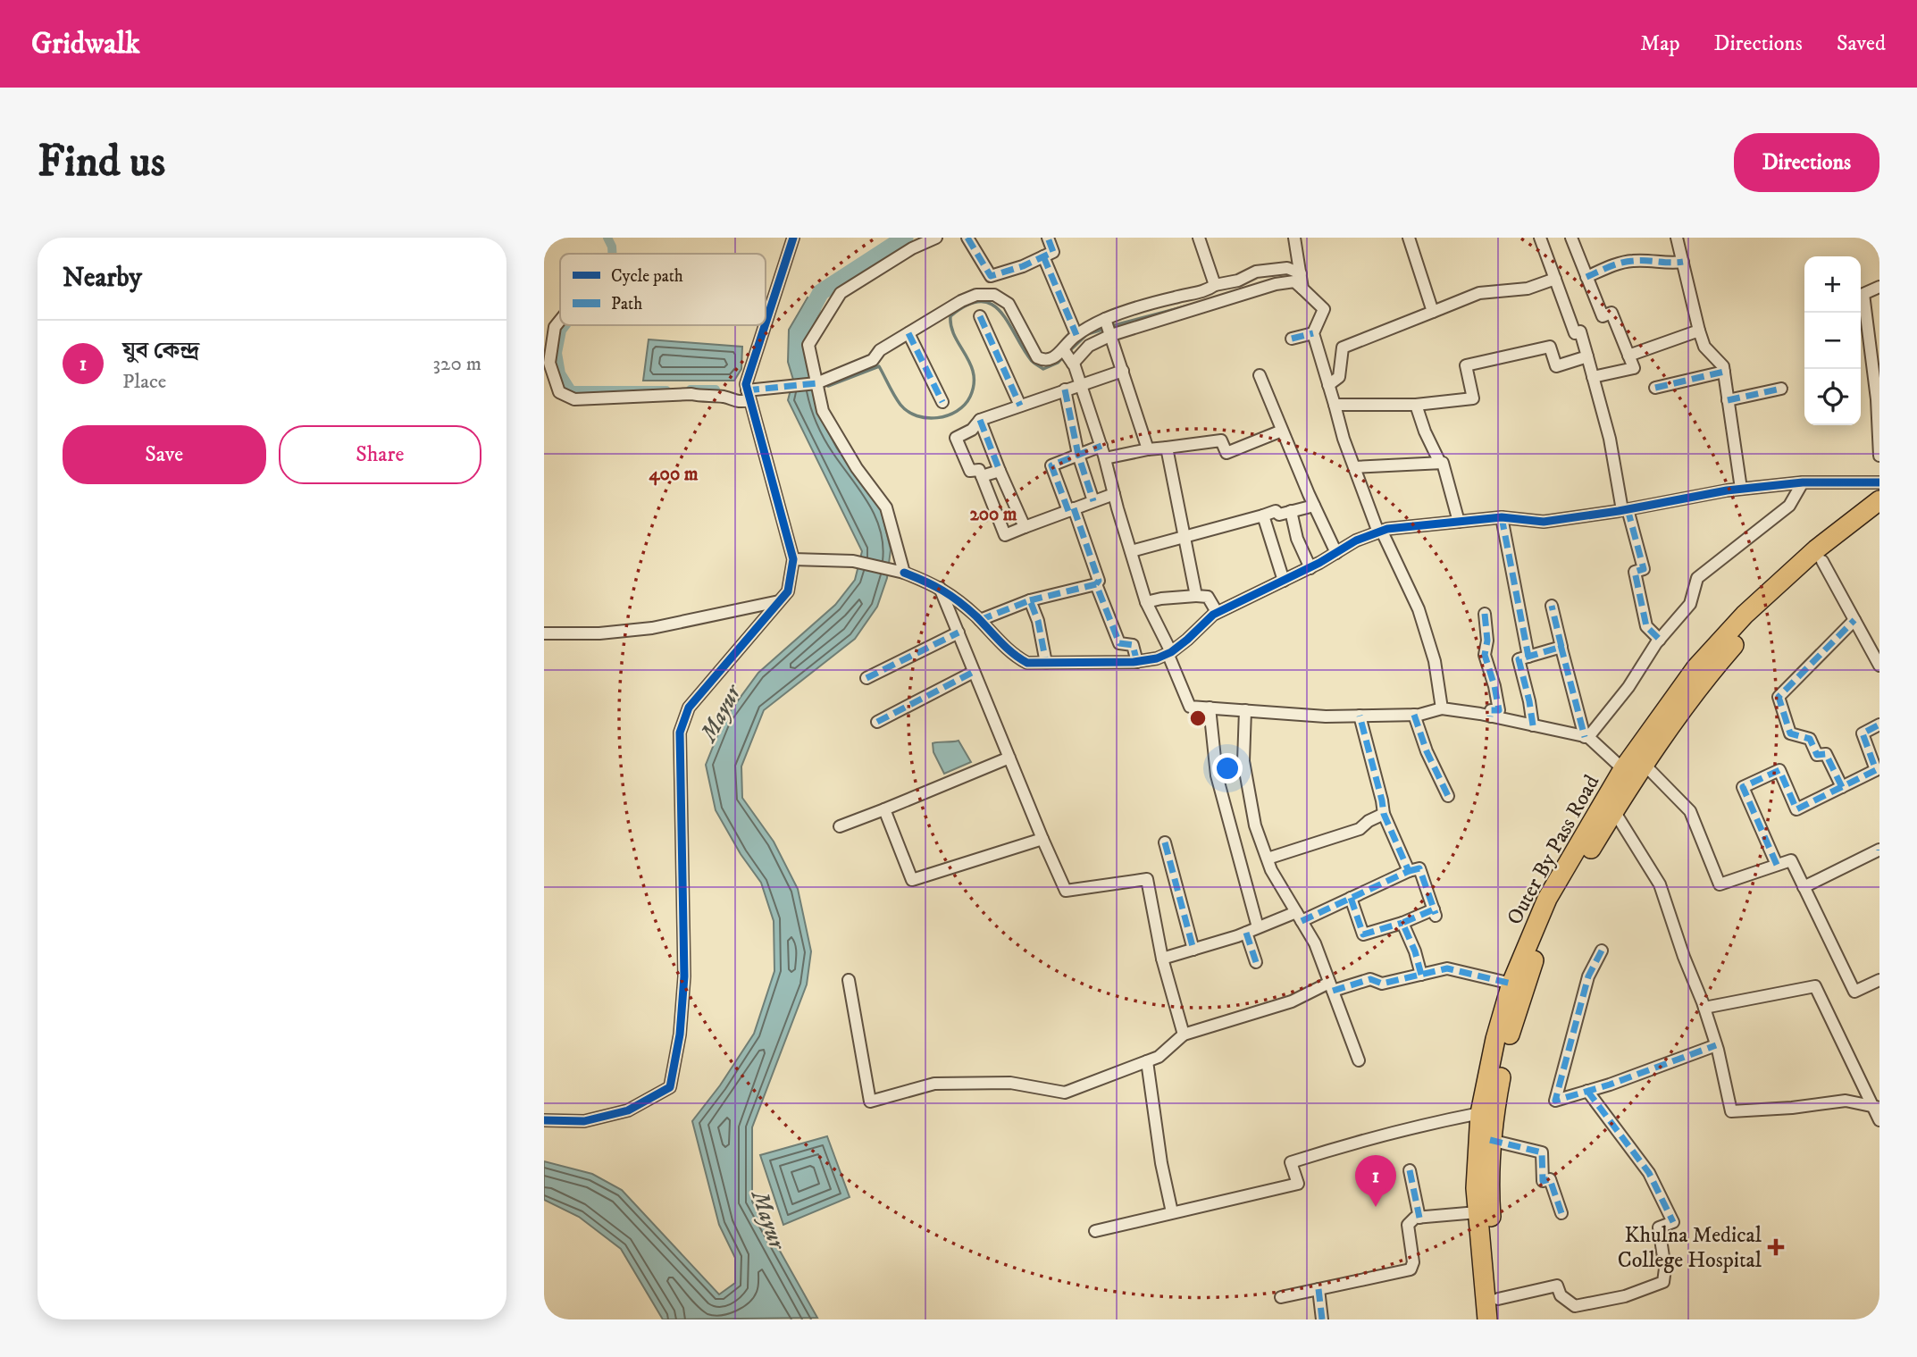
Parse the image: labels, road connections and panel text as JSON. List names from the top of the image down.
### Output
{
  "streets": {
    "main road": ["Outer By Pass Road"]
  },
  "water": ["Mayur"],
  "places": {
    "health": ["Khulna Medical College Hospital"]
  },
  "legend": ["Cycle path", "Path"],
  "page": {
    "header": "Gridwalk",
    "nav": ["Map", "Directions", "Saved"],
    "buttons": [
      "Directions",
      ["Save", "Share"]
    ],
    "title": "Find us",
    "heading": "Nearby",
    "map_buttons": ["+", "−"],
    "list": [
      {
        "mark": "1",
        "name": "যুব কেন্দ্র",
        "note": "Place",
        "value": "320 m"
      }
    ],
    "pins": "1"
  },
  "rings": ["400 m", "200 m"]
}
